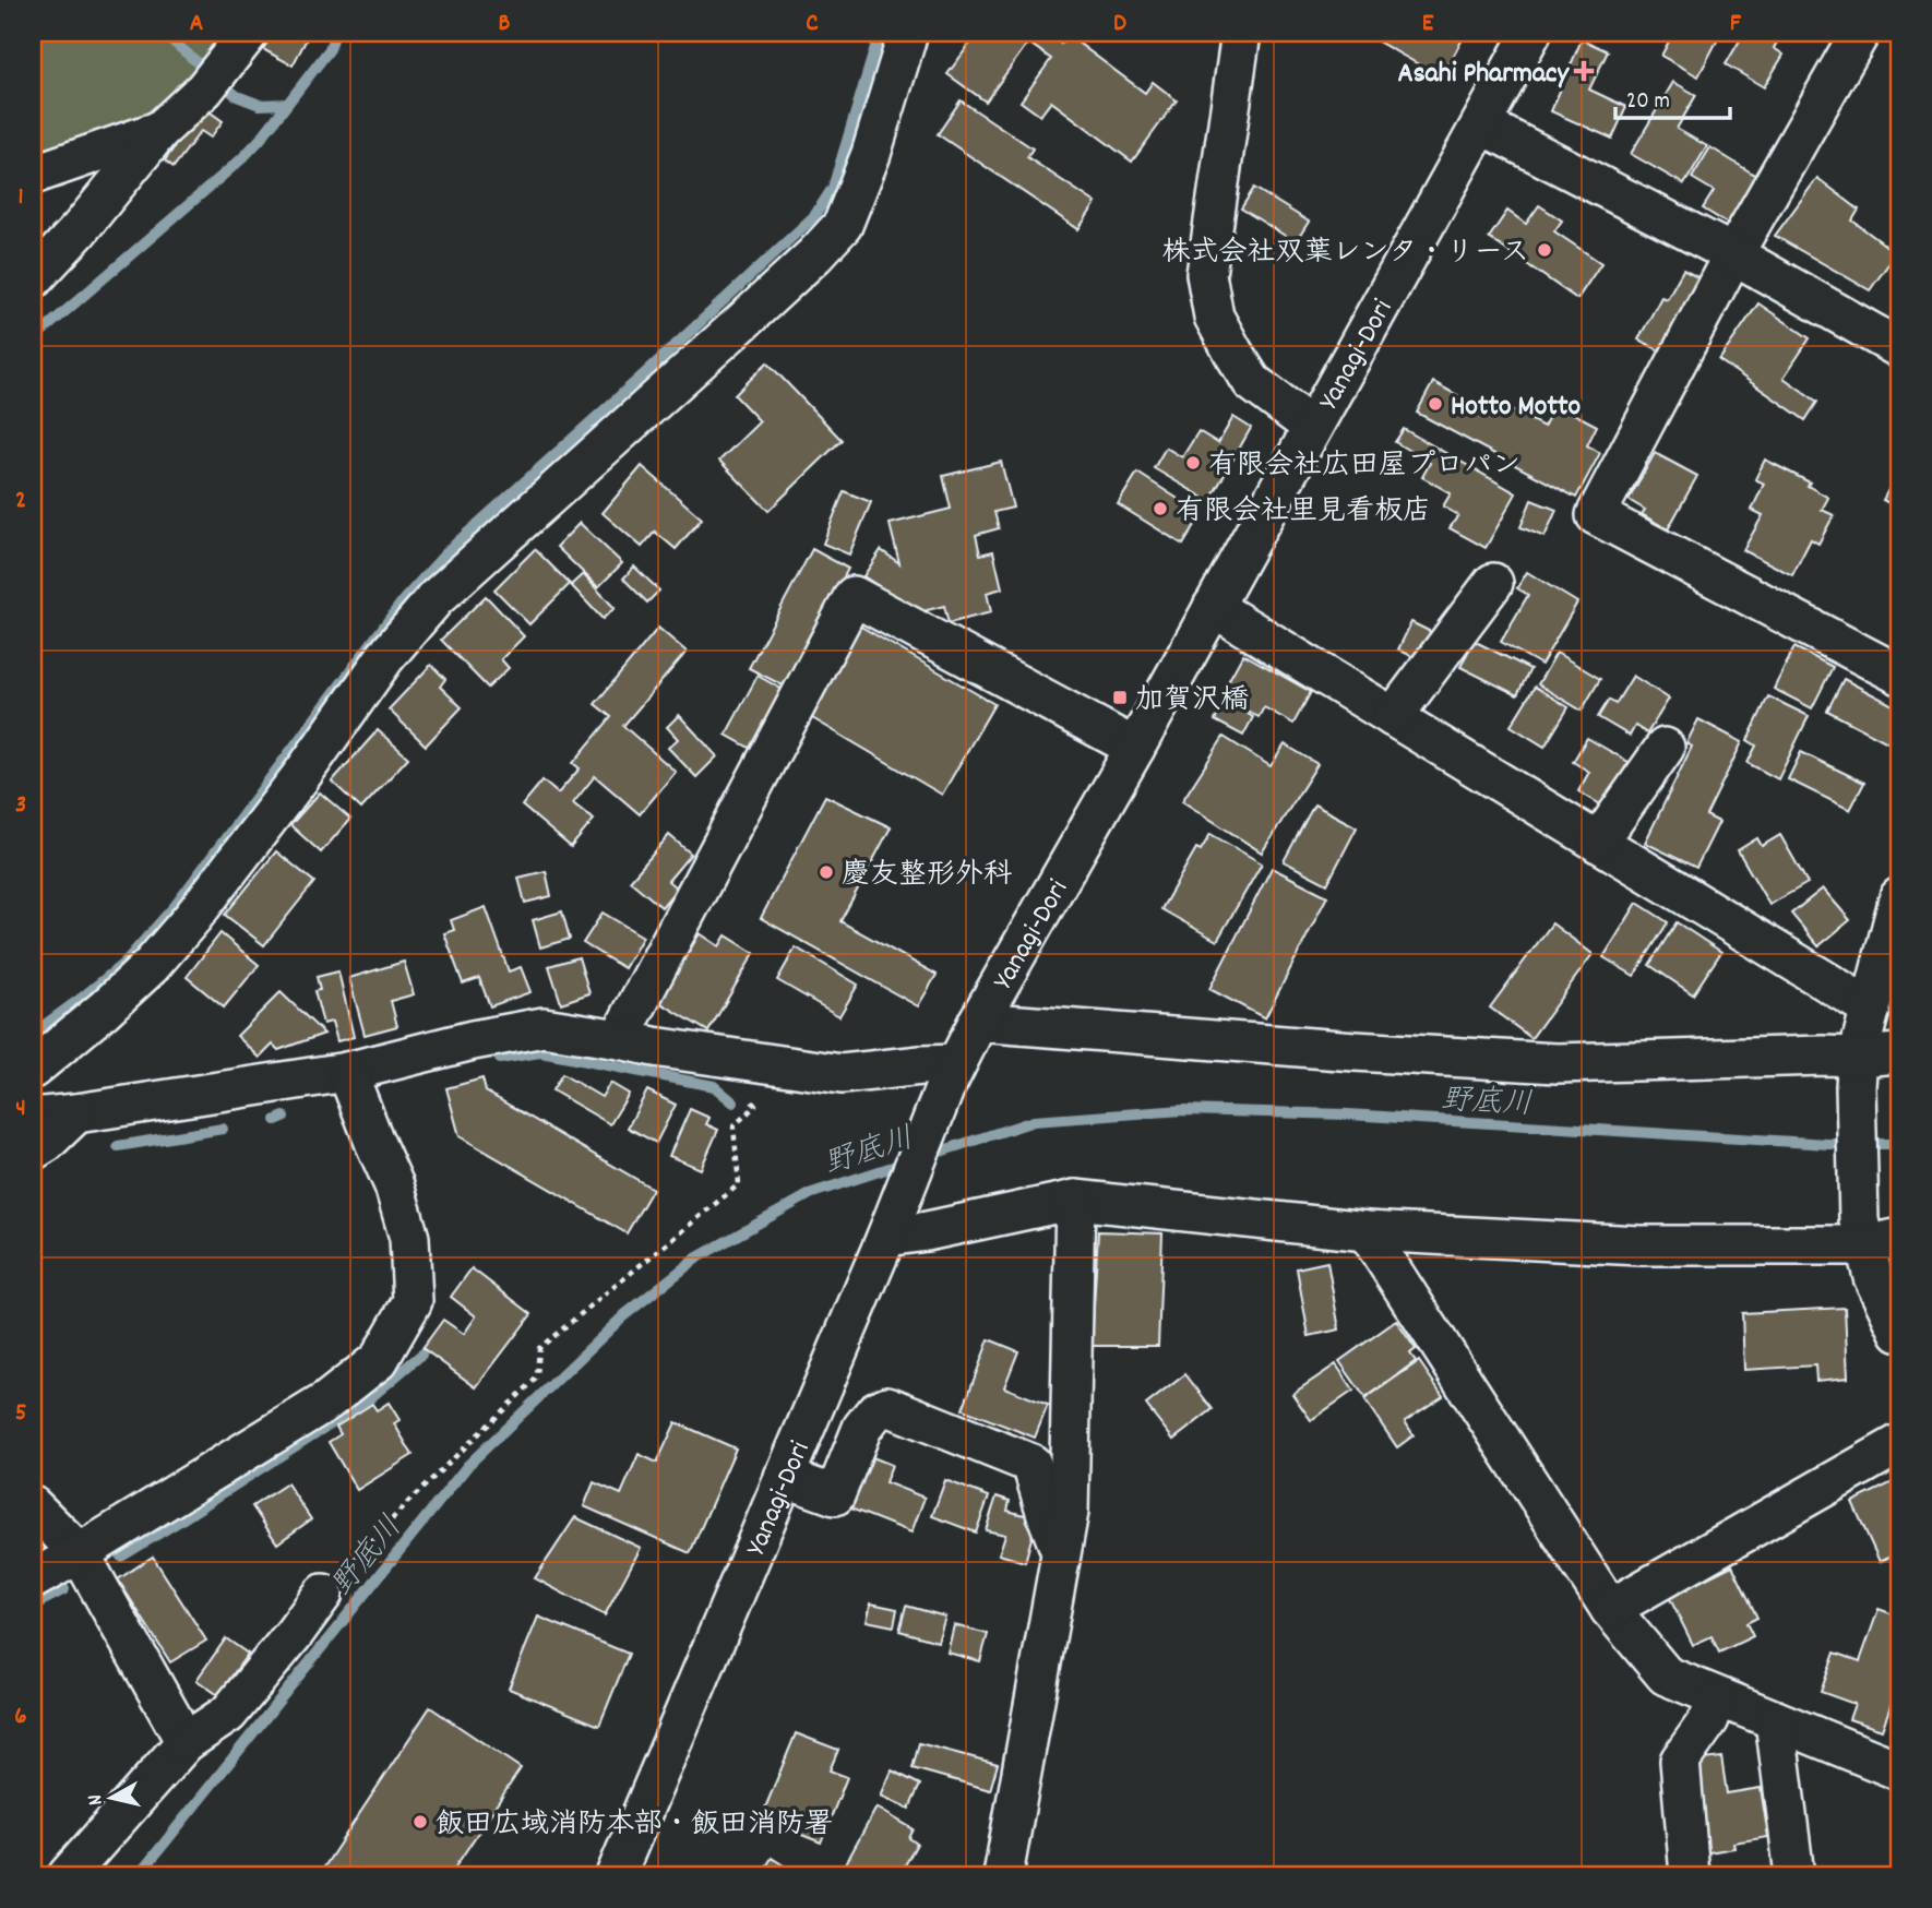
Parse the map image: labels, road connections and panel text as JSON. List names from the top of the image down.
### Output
{
  "streets": {
    "street": ["Yanagi-Dori"]
  },
  "water": ["野底川"],
  "places": {
    "health": ["Asahi Pharmacy"],
    "other": [
      "株式会社双葉レンタ・リース",
      "Hotto Motto",
      "有限会社広田屋プロパン",
      "有限会社里見看板店",
      "慶友整形外科",
      "飯田広域消防本部・飯田消防署"
    ],
    "transit": ["加賀沢橋"]
  },
  "scale_bar": "20 m",
  "north": "left",
  "grid": {
    "columns": [
      "A",
      "B",
      "C",
      "D",
      "E",
      "F"
    ],
    "rows": [
      "1",
      "2",
      "3",
      "4",
      "5",
      "6"
    ]
  }
}
